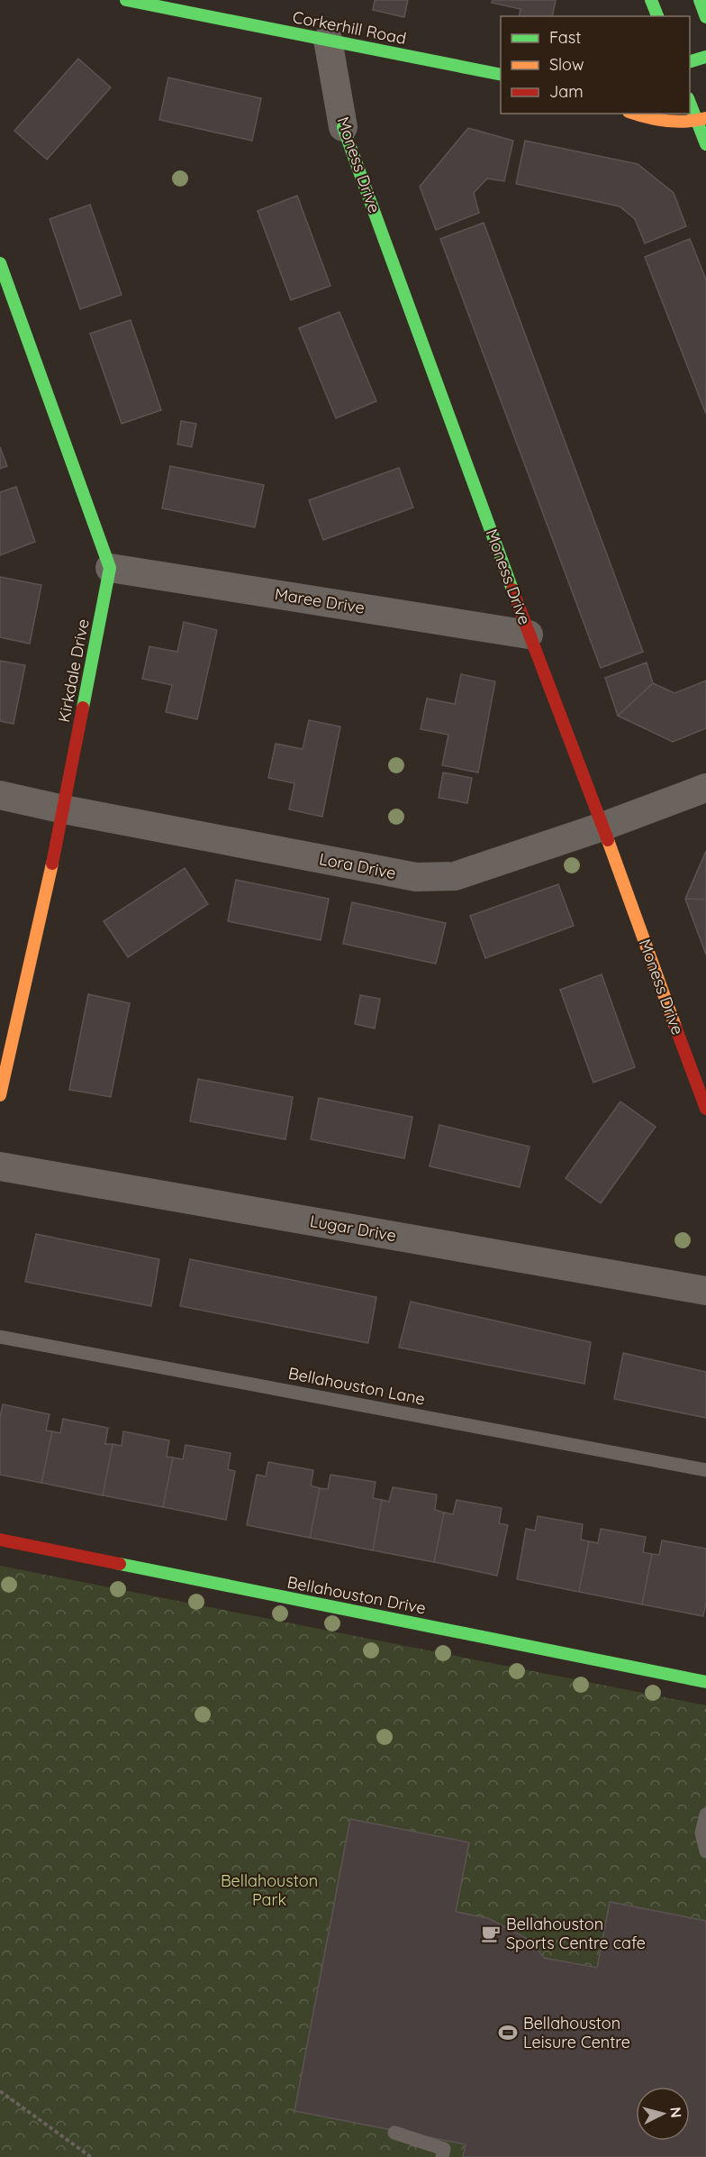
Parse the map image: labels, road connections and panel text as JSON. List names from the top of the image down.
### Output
{
  "streets": {
    "street": [
      "Corkerhill Road",
      "Moness Drive",
      "Maree Drive",
      "Kirkdale Drive",
      "Lora Drive",
      "Lugar Drive",
      "Bellahouston Drive"
    ],
    "lane": ["Bellahouston Lane"]
  },
  "crossings": [
    ["Corkerhill Road", "Moness Drive"],
    ["Moness Drive", "Maree Drive"],
    ["Moness Drive", "Lora Drive"],
    ["Maree Drive", "Kirkdale Drive"],
    ["Kirkdale Drive", "Lora Drive"]
  ],
  "parks": ["Bellahouston Park"],
  "places": {
    "cafe": ["Bellahouston Sports Centre cafe"],
    "sports": ["Bellahouston Leisure Centre"]
  },
  "legend": ["Fast", "Slow", "Jam"],
  "north": "right"
}
